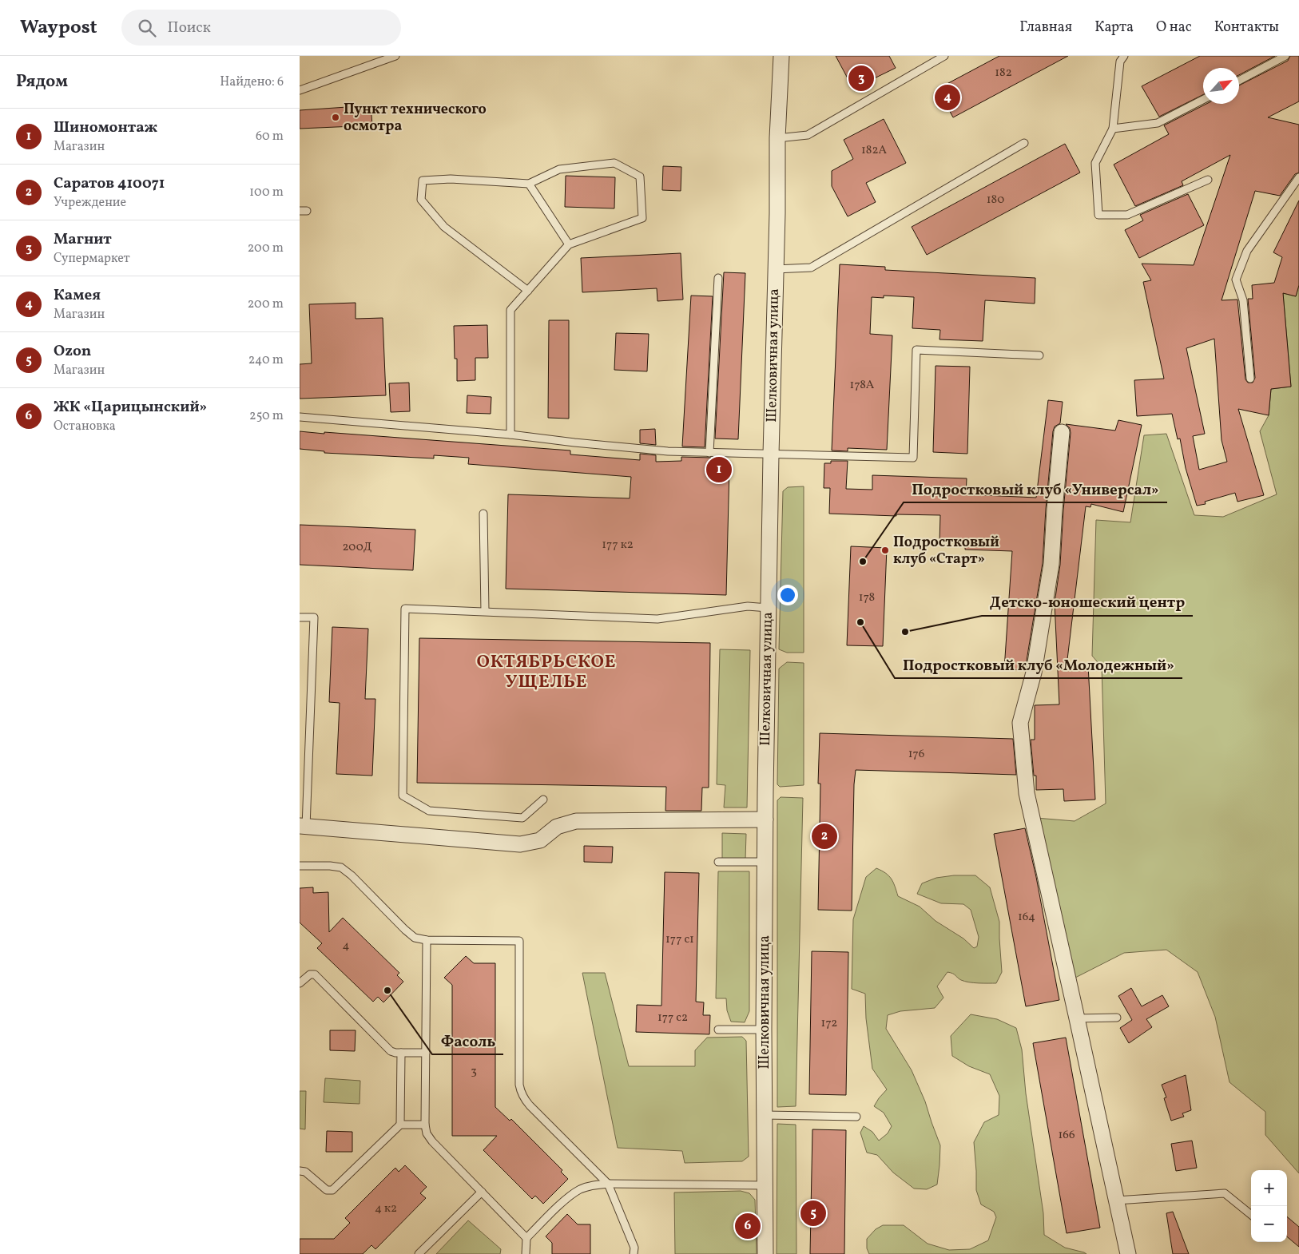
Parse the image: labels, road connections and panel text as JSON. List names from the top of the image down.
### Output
{
  "streets": {
    "street": ["Шелковичная улица"]
  },
  "districts": ["ОКТЯБРЬСКОЕ УЩЕЛЬЕ"],
  "places": [
    "Пункт технического осмотра",
    "Подростковый клуб «Старт»",
    "Подростковый клуб «Универсал»",
    "Подростковый клуб «Молодежный»",
    "Детско-юношеский центр",
    "Фасоль"
  ],
  "house_numbers": [
    "182",
    "182А",
    "180",
    "178А",
    "177 к2",
    "200Д",
    "178",
    "176",
    "164",
    "177 с1",
    "4",
    "177 с2",
    "172",
    "3",
    "166",
    "4 к2"
  ],
  "north": "top right",
  "page": {
    "header": "Waypost",
    "search": "Поиск",
    "nav": [
      "Главная",
      "Карта",
      "О нас",
      "Контакты"
    ],
    "heading": ["Рядом", "Найдено: 6"],
    "pins": [
      "3",
      "4",
      "1",
      "2",
      "5",
      "6"
    ],
    "list": [
      {
        "mark": "1",
        "name": "Шиномонтаж",
        "note": "Магазин",
        "value": "60 m"
      },
      {
        "mark": "2",
        "name": "Саратов 410071",
        "note": "Учреждение",
        "value": "100 m"
      },
      {
        "mark": "3",
        "name": "Магнит",
        "note": "Супермаркет",
        "value": "200 m"
      },
      {
        "mark": "4",
        "name": "Камея",
        "note": "Магазин",
        "value": "200 m"
      },
      {
        "mark": "5",
        "name": "Ozon",
        "note": "Магазин",
        "value": "240 m"
      },
      {
        "mark": "6",
        "name": "ЖК «Царицынский»",
        "note": "Остановка",
        "value": "250 m"
      }
    ],
    "map_buttons": ["+", "−"]
  }
}
